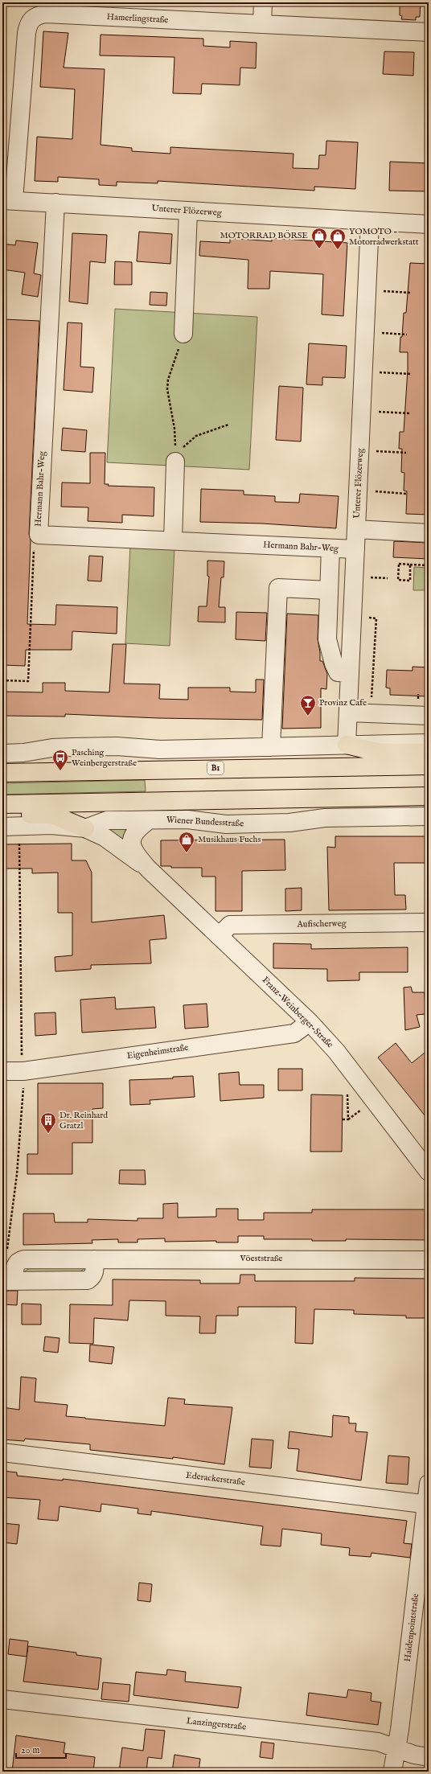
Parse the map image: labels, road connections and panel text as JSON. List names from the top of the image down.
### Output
{
  "streets": {
    "main road": ["B1"],
    "street": [
      "Hamerlingstraße",
      "Unterer Flözerweg",
      "Hermann Bahr-Weg",
      "Wiener Bundesstraße",
      "Aufischerweg",
      "Franz-Weinberger-Straße",
      "Eigenheimstraße",
      "Vöeststraße",
      "Ederackerstraße",
      "Haidenpointstraße",
      "Lanzingerstraße"
    ]
  },
  "crossings": [
    ["Hamerlingstraße", "Unterer Flözerweg"],
    ["Unterer Flözerweg", "Hermann Bahr-Weg"],
    ["Wiener Bundesstraße", "Franz-Weinberger-Straße"],
    ["Aufischerweg", "Franz-Weinberger-Straße"],
    ["Franz-Weinberger-Straße", "Eigenheimstraße"],
    ["Ederackerstraße", "Haidenpointstraße"],
    ["Haidenpointstraße", "Lanzingerstraße"]
  ],
  "places": {
    "shop": ["MOTORRAD BÖRSE", "YOMOTO - Motorradwerkstatt", "Musikhaus Fuchs"],
    "bar": ["Provinz Cafe"],
    "bus stop": ["Pasching Weinbergerstraße"],
    "building": ["Dr. Reinhard Gratzl"]
  },
  "scale_bar": "20 m"
}
